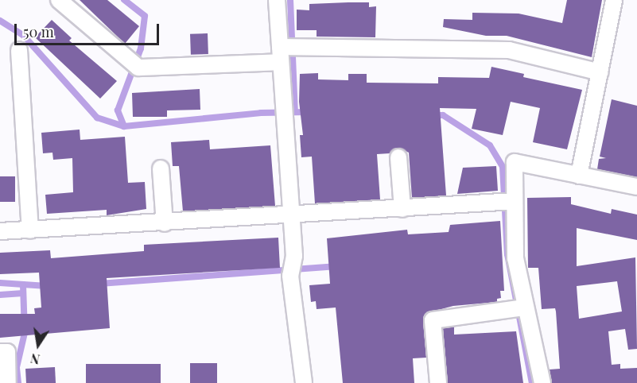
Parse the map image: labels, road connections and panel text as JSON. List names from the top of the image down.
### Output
{
  "scale_bar": "50 m",
  "north": "bottom"
}
